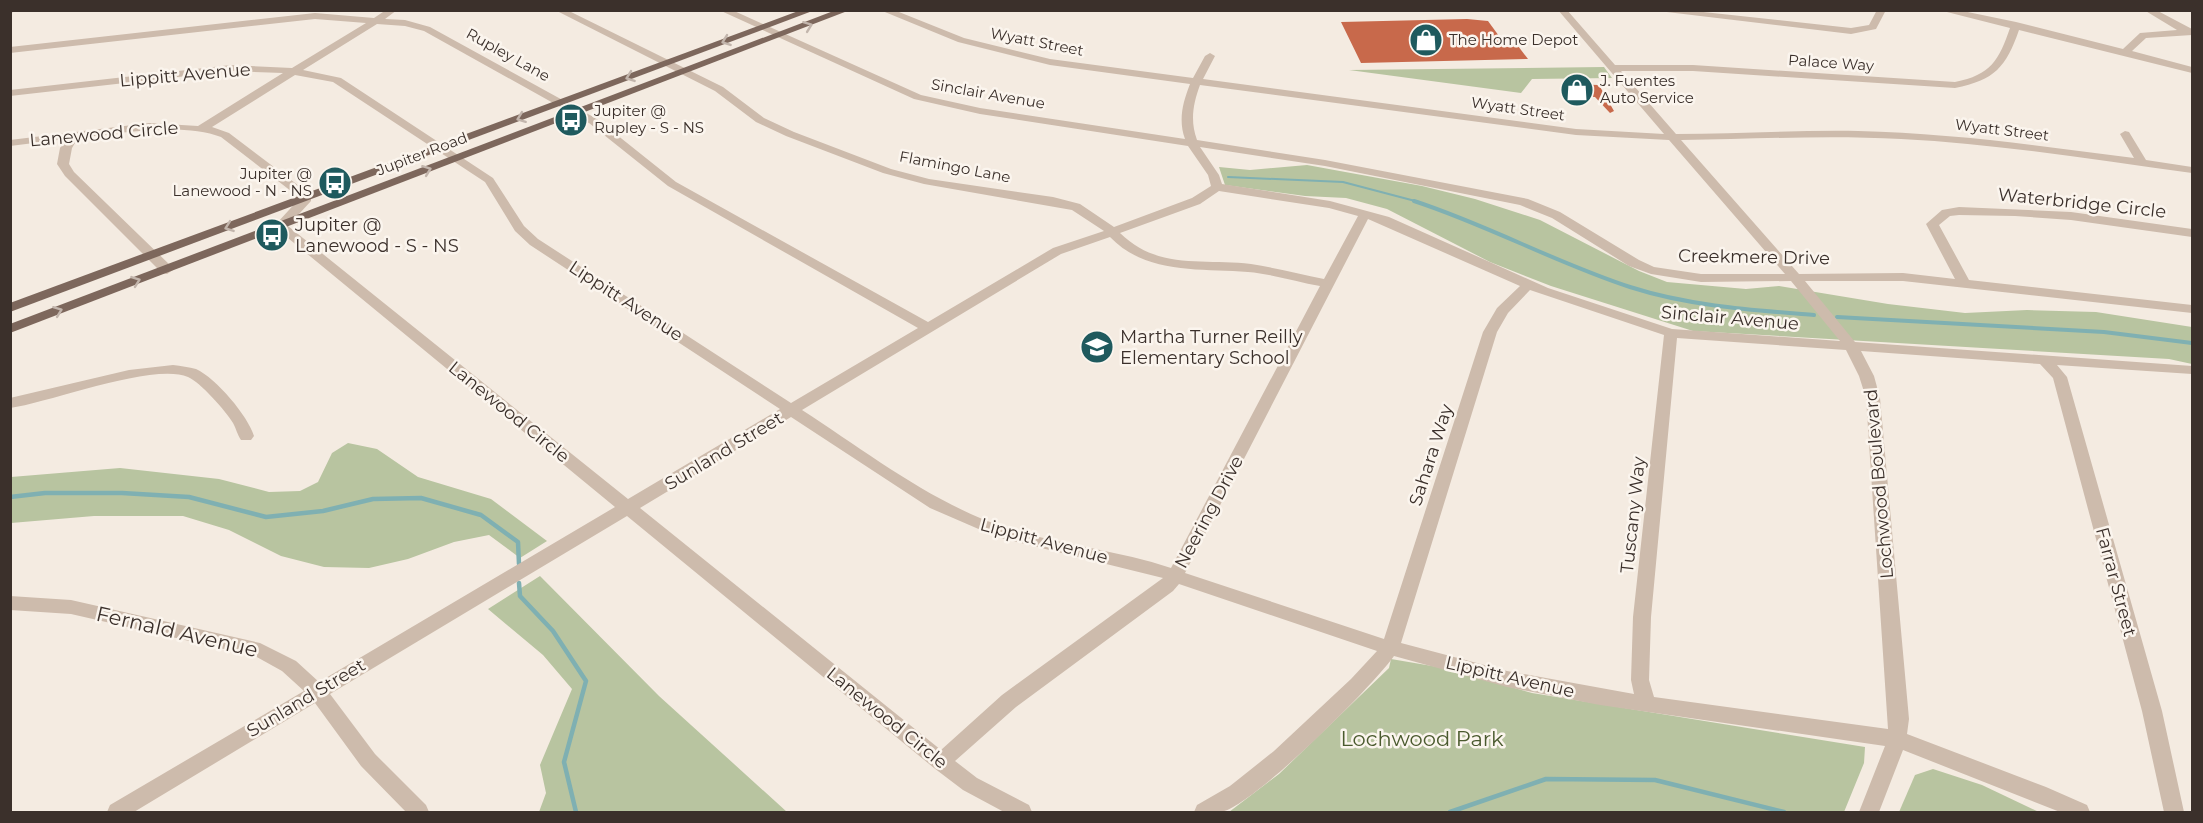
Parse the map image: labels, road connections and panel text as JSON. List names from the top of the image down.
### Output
{
  "streets": {
    "main road": ["Jupiter Road"],
    "street": [
      "Wyatt Street",
      "Rupley Lane",
      "Palace Way",
      "Lippitt Avenue",
      "Sinclair Avenue",
      "Lanewood Circle",
      "Flamingo Lane",
      "Waterbridge Circle",
      "Creekmere Drive",
      "Sunland Street",
      "Sahara Way",
      "Lochwood Boulevard",
      "Neering Drive",
      "Tuscany Way",
      "Farrar Street",
      "Fernald Avenue"
    ]
  },
  "crossings": [
    ["Wyatt Street", "Lochwood Boulevard"],
    ["Rupley Lane", "Jupiter Road"],
    ["Rupley Lane", "Sunland Street"],
    ["Palace Way", "Lochwood Boulevard"],
    ["Lippitt Avenue", "Jupiter Road"],
    ["Lippitt Avenue", "Sunland Street"],
    ["Lippitt Avenue", "Sahara Way"],
    ["Lippitt Avenue", "Lochwood Boulevard"],
    ["Lippitt Avenue", "Neering Drive"],
    ["Lippitt Avenue", "Tuscany Way"],
    ["Sinclair Avenue", "Jupiter Road"],
    ["Sinclair Avenue", "Creekmere Drive"],
    ["Sinclair Avenue", "Sunland Street"],
    ["Sinclair Avenue", "Sahara Way"],
    ["Sinclair Avenue", "Lochwood Boulevard"],
    ["Sinclair Avenue", "Neering Drive"],
    ["Sinclair Avenue", "Tuscany Way"],
    ["Sinclair Avenue", "Farrar Street"],
    ["Lanewood Circle", "Jupiter Road"],
    ["Lanewood Circle", "Sunland Street"],
    ["Lanewood Circle", "Neering Drive"],
    ["Jupiter Road", "Flamingo Lane"],
    ["Flamingo Lane", "Sunland Street"],
    ["Flamingo Lane", "Neering Drive"],
    ["Waterbridge Circle", "Creekmere Drive"],
    ["Creekmere Drive", "Lochwood Boulevard"],
    ["Sunland Street", "Fernald Avenue"]
  ],
  "parks": ["Lochwood Park"],
  "places": {
    "shop": ["The Home Depot", "J. Fuentes Auto Service"],
    "bus stop": ["Jupiter @ Rupley - S - NS", "Jupiter @ Lanewood - N - NS", "Jupiter @ Lanewood - S - NS"],
    "school or university": ["Martha Turner Reilly Elementary School"]
  }
}
